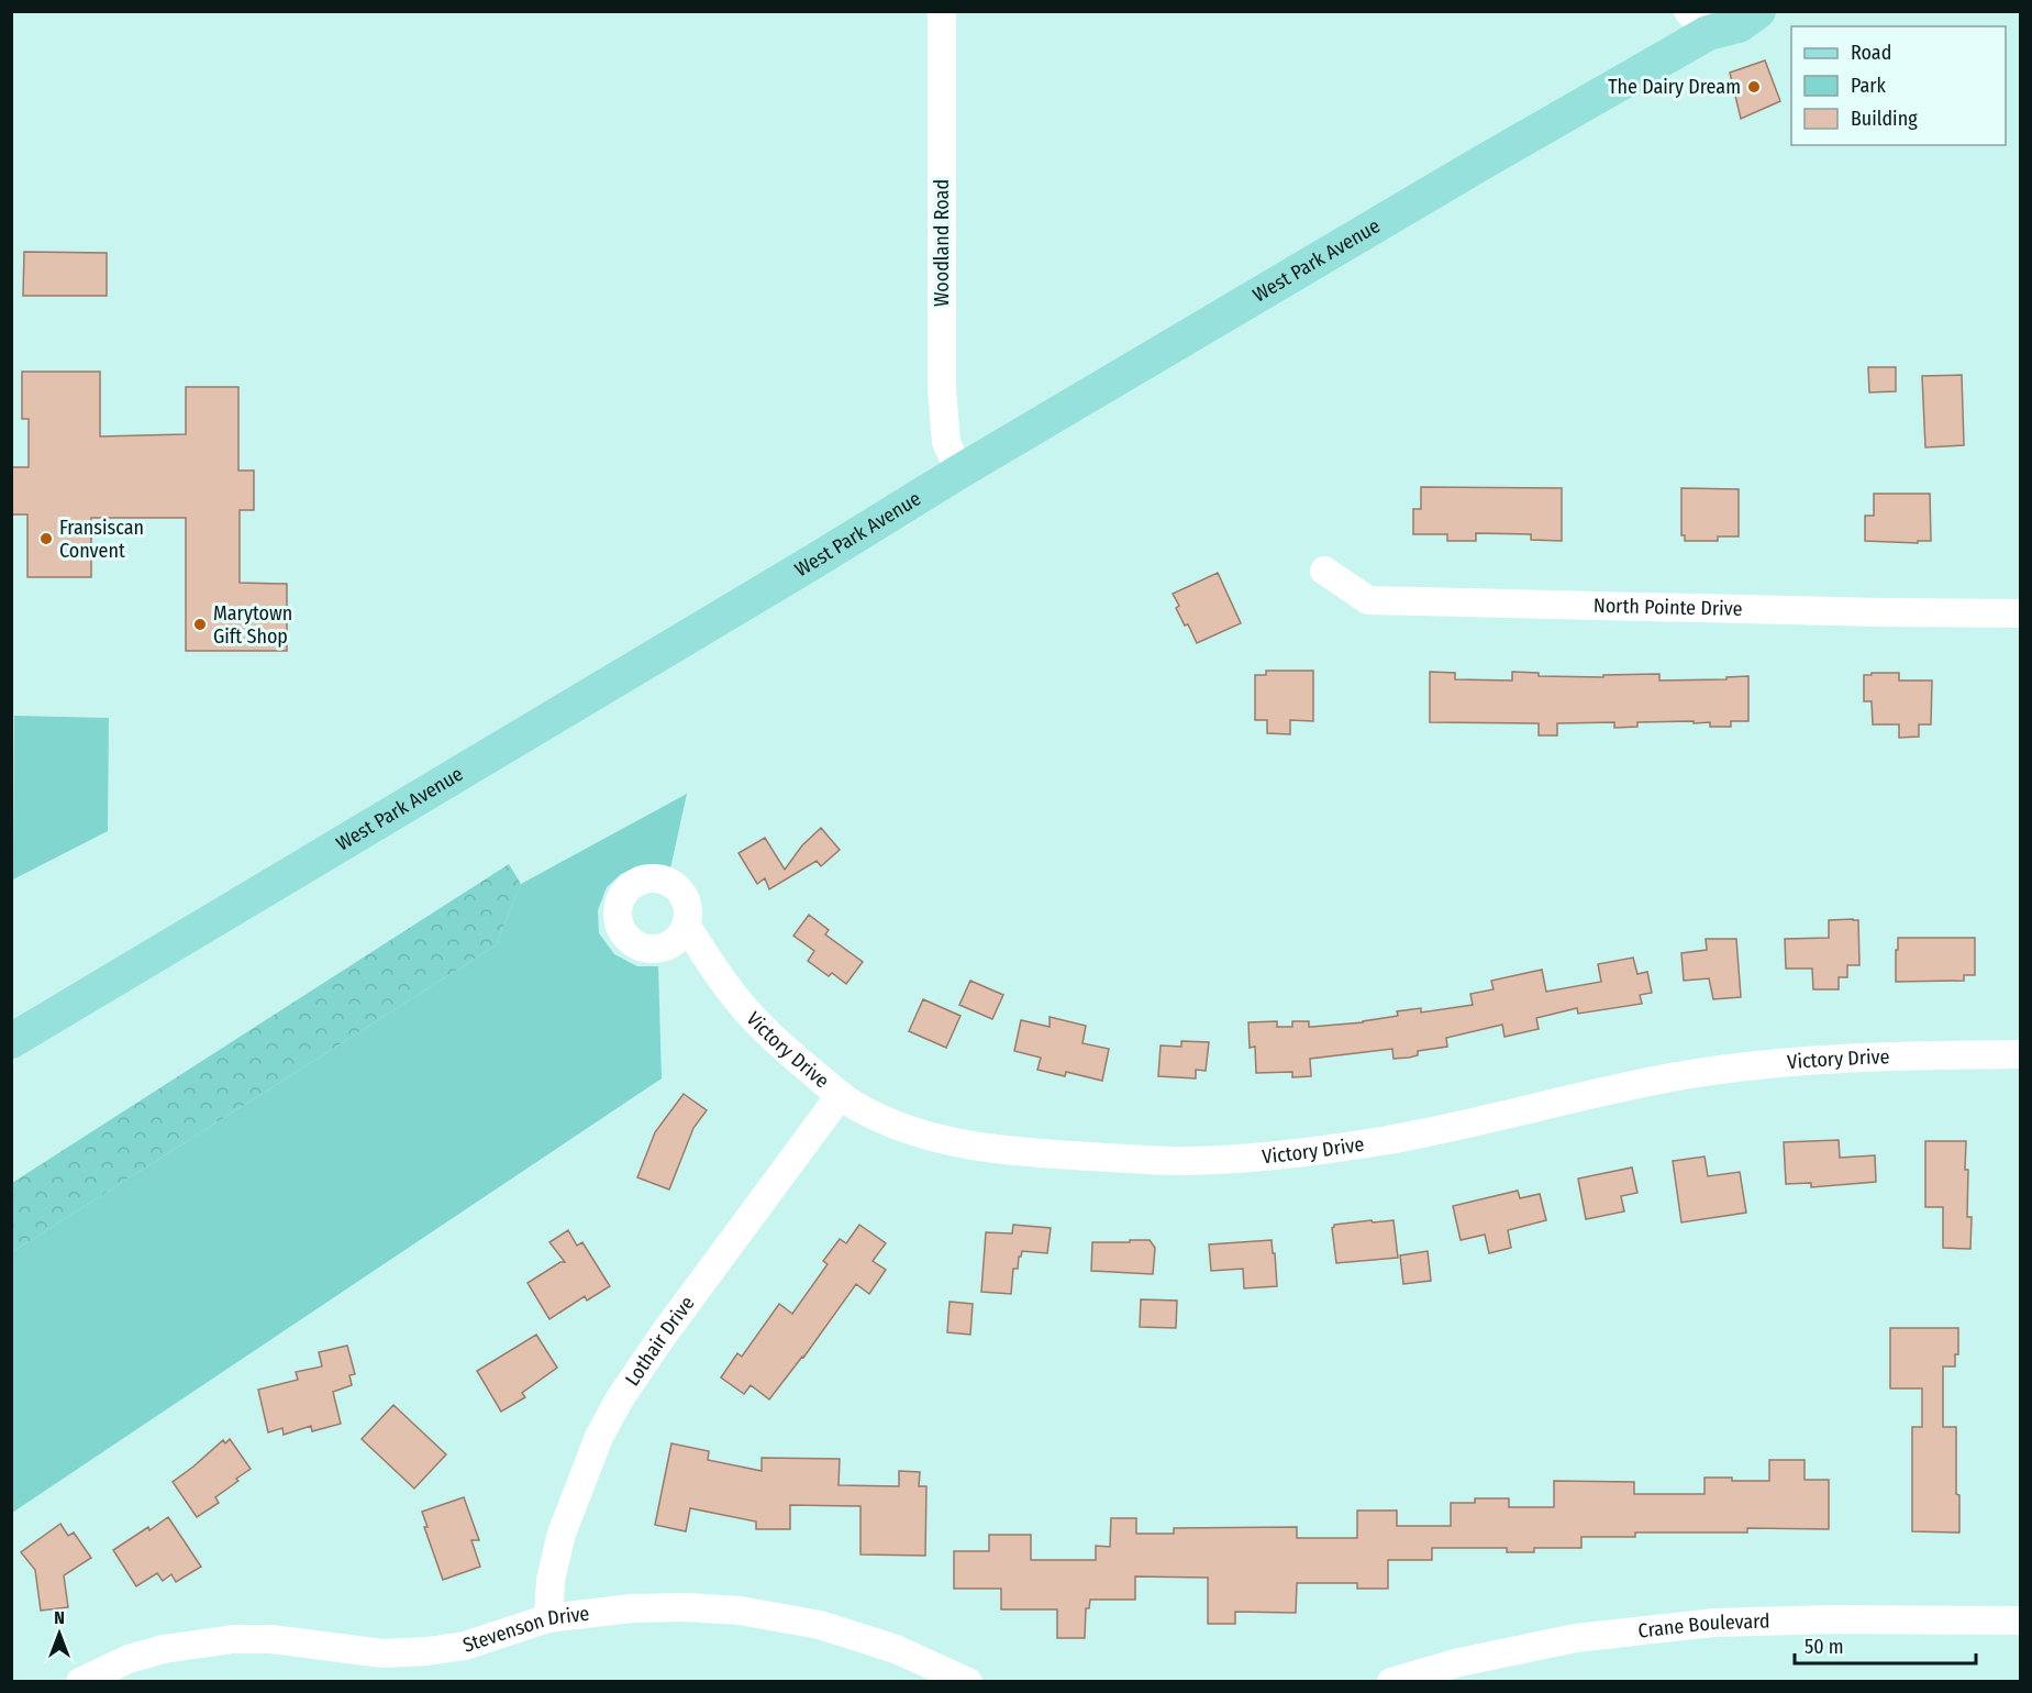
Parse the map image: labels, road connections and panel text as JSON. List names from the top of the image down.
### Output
{
  "streets": {
    "main road": ["West Park Avenue"],
    "street": [
      "Woodland Road",
      "North Pointe Drive",
      "Victory Drive",
      "Lothair Drive",
      "Crane Boulevard",
      "Stevenson Drive"
    ]
  },
  "crossings": [
    ["Woodland Road", "West Park Avenue"],
    ["Victory Drive", "Lothair Drive"],
    ["Lothair Drive", "Stevenson Drive"]
  ],
  "places": ["The Dairy Dream", "Fransiscan Convent", "Marytown Gift Shop"],
  "legend": ["Road", "Park", "Building"],
  "scale_bar": "50 m",
  "north": "top"
}
